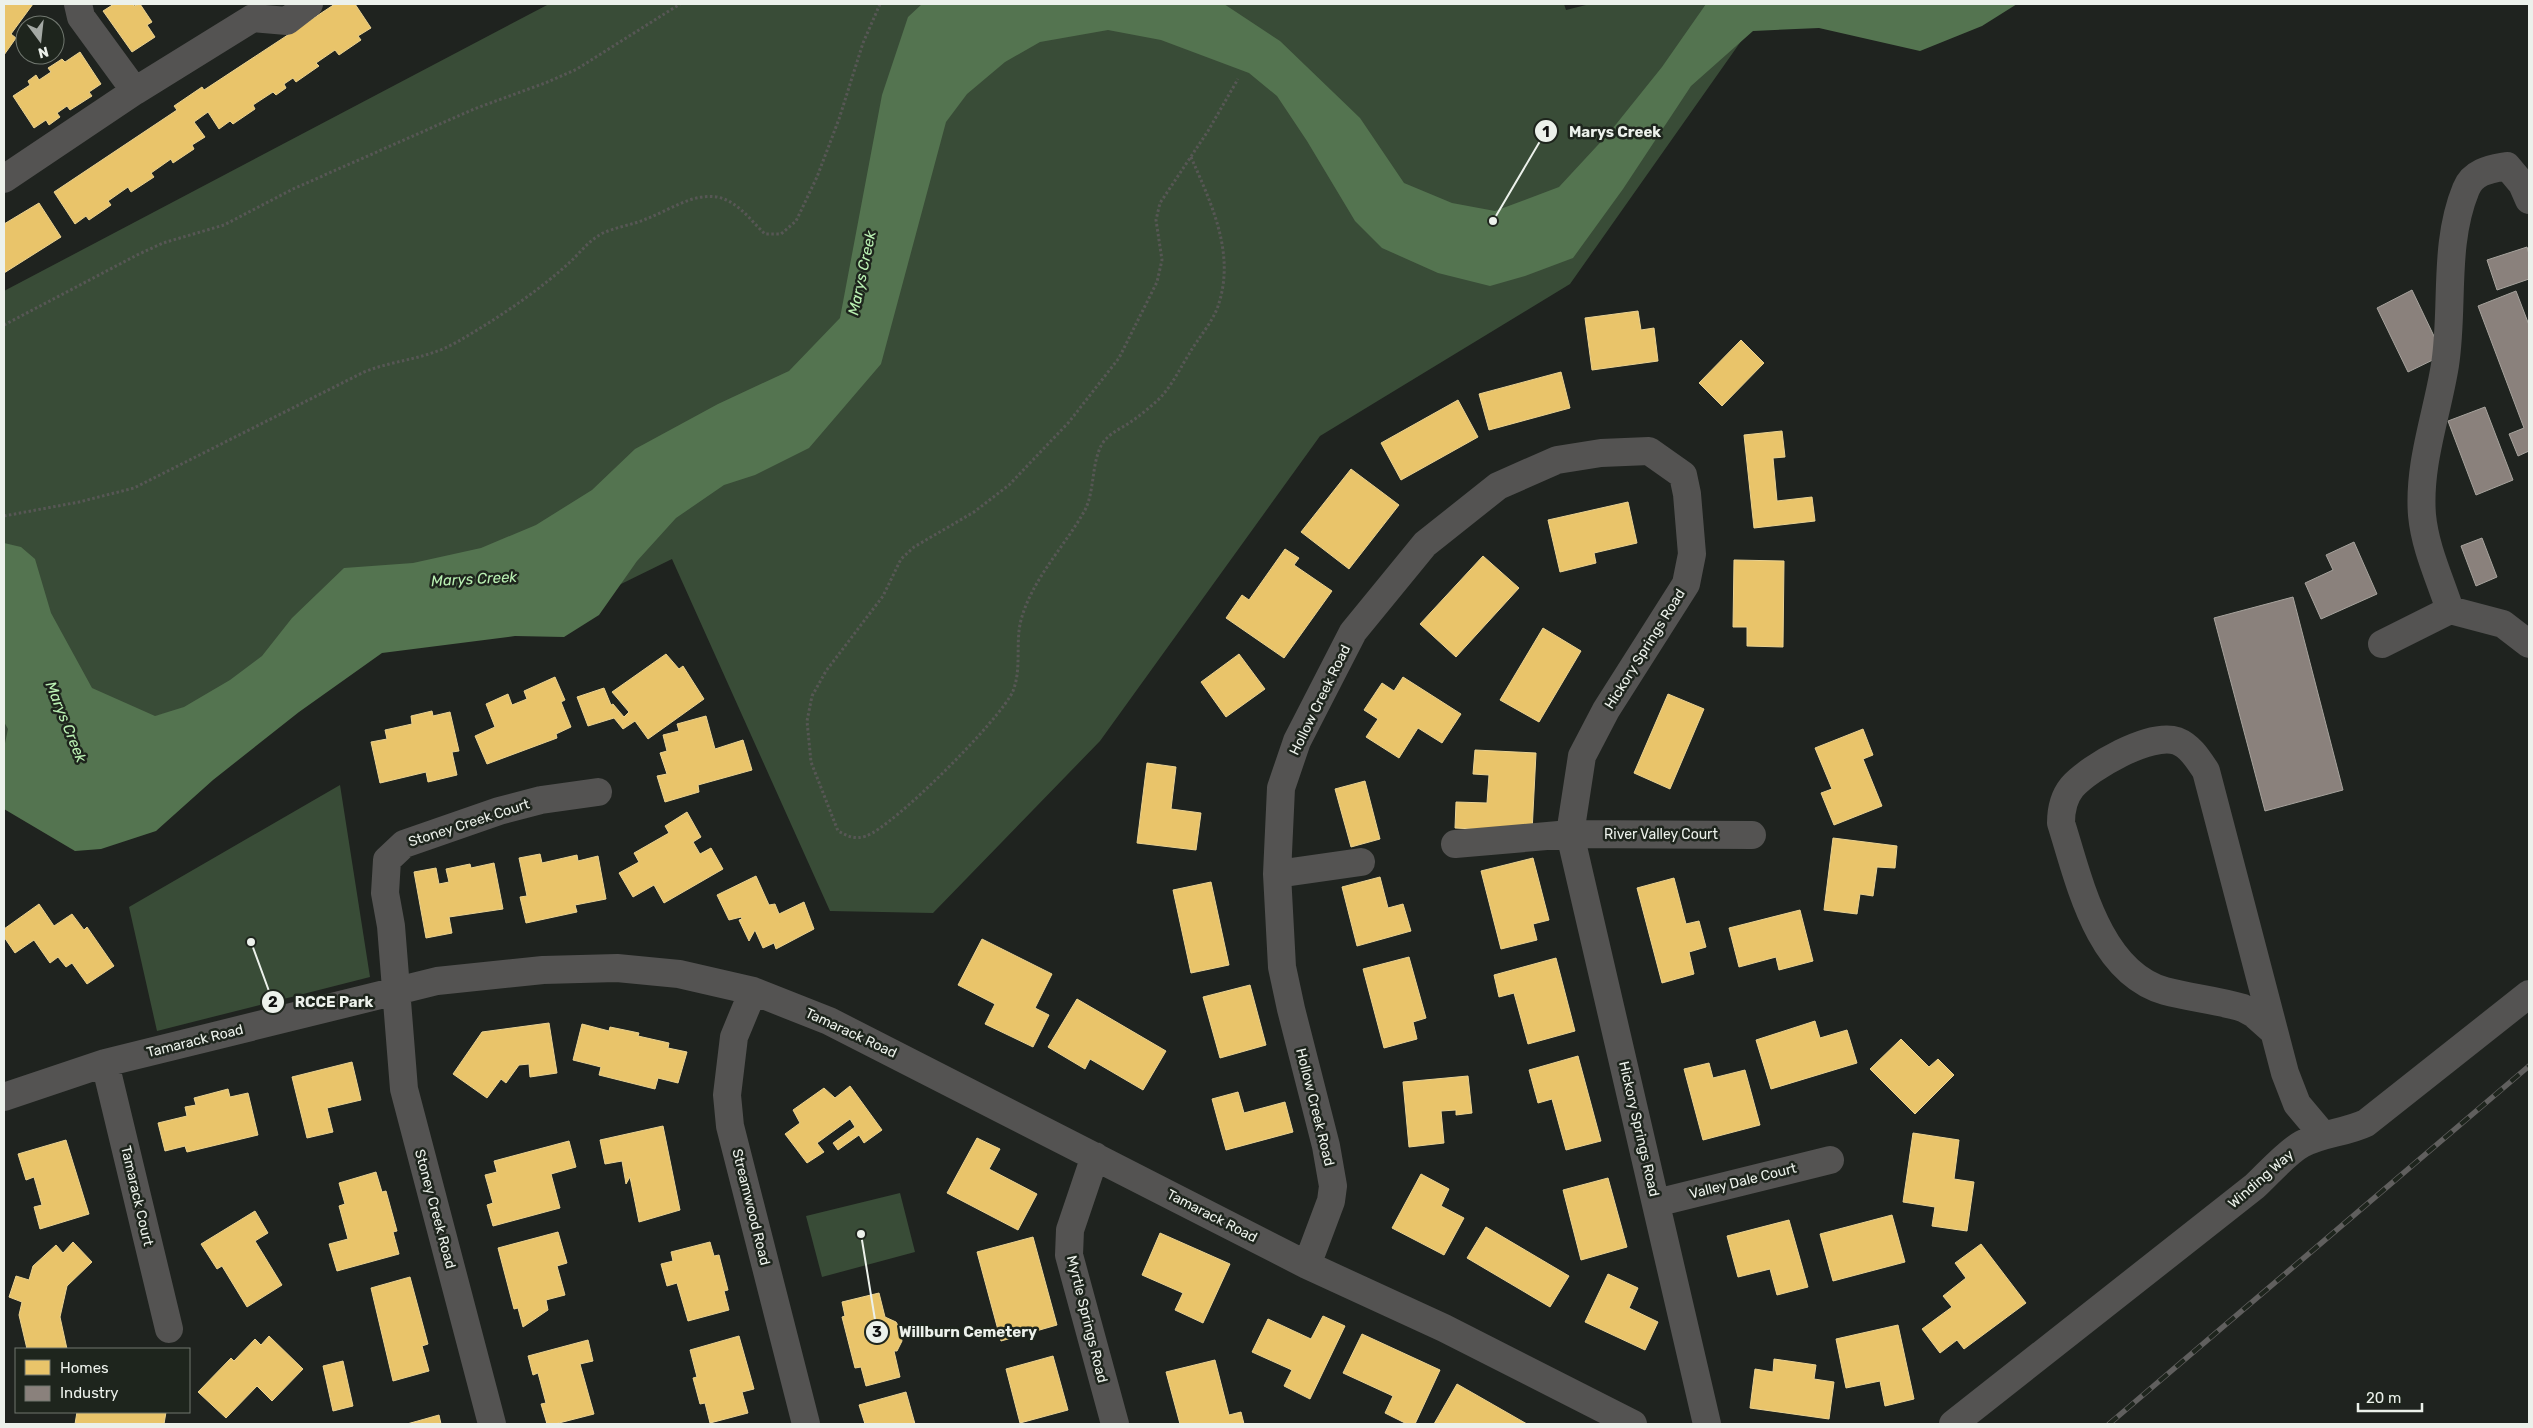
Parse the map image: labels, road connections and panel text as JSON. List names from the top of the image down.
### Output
{
  "streets": {
    "street": [
      "Hickory Springs Road",
      "Hollow Creek Road",
      "Stoney Creek Court",
      "River Valley Court",
      "Tamarack Road",
      "Winding Way",
      "Valley Dale Court",
      "Tamarack Court",
      "Streamwood Road",
      "Stoney Creek Road",
      "Myrtle Springs Road"
    ]
  },
  "crossings": [
    ["Hickory Springs Road", "Hollow Creek Road"],
    ["Hickory Springs Road", "River Valley Court"],
    ["Hickory Springs Road", "Valley Dale Court"],
    ["Hollow Creek Road", "Tamarack Road"],
    ["Stoney Creek Court", "Tamarack Road"],
    ["Stoney Creek Court", "Stoney Creek Road"],
    ["Tamarack Road", "Tamarack Court"],
    ["Tamarack Road", "Streamwood Road"],
    ["Tamarack Road", "Stoney Creek Road"],
    ["Tamarack Road", "Myrtle Springs Road"]
  ],
  "water": ["Marys Creek"],
  "places": ["Marys Creek", "RCCE Park", "Willburn Cemetery"],
  "legend": ["Homes", "Industry"],
  "scale_bar": "20 m",
  "north": "bottom"
}
